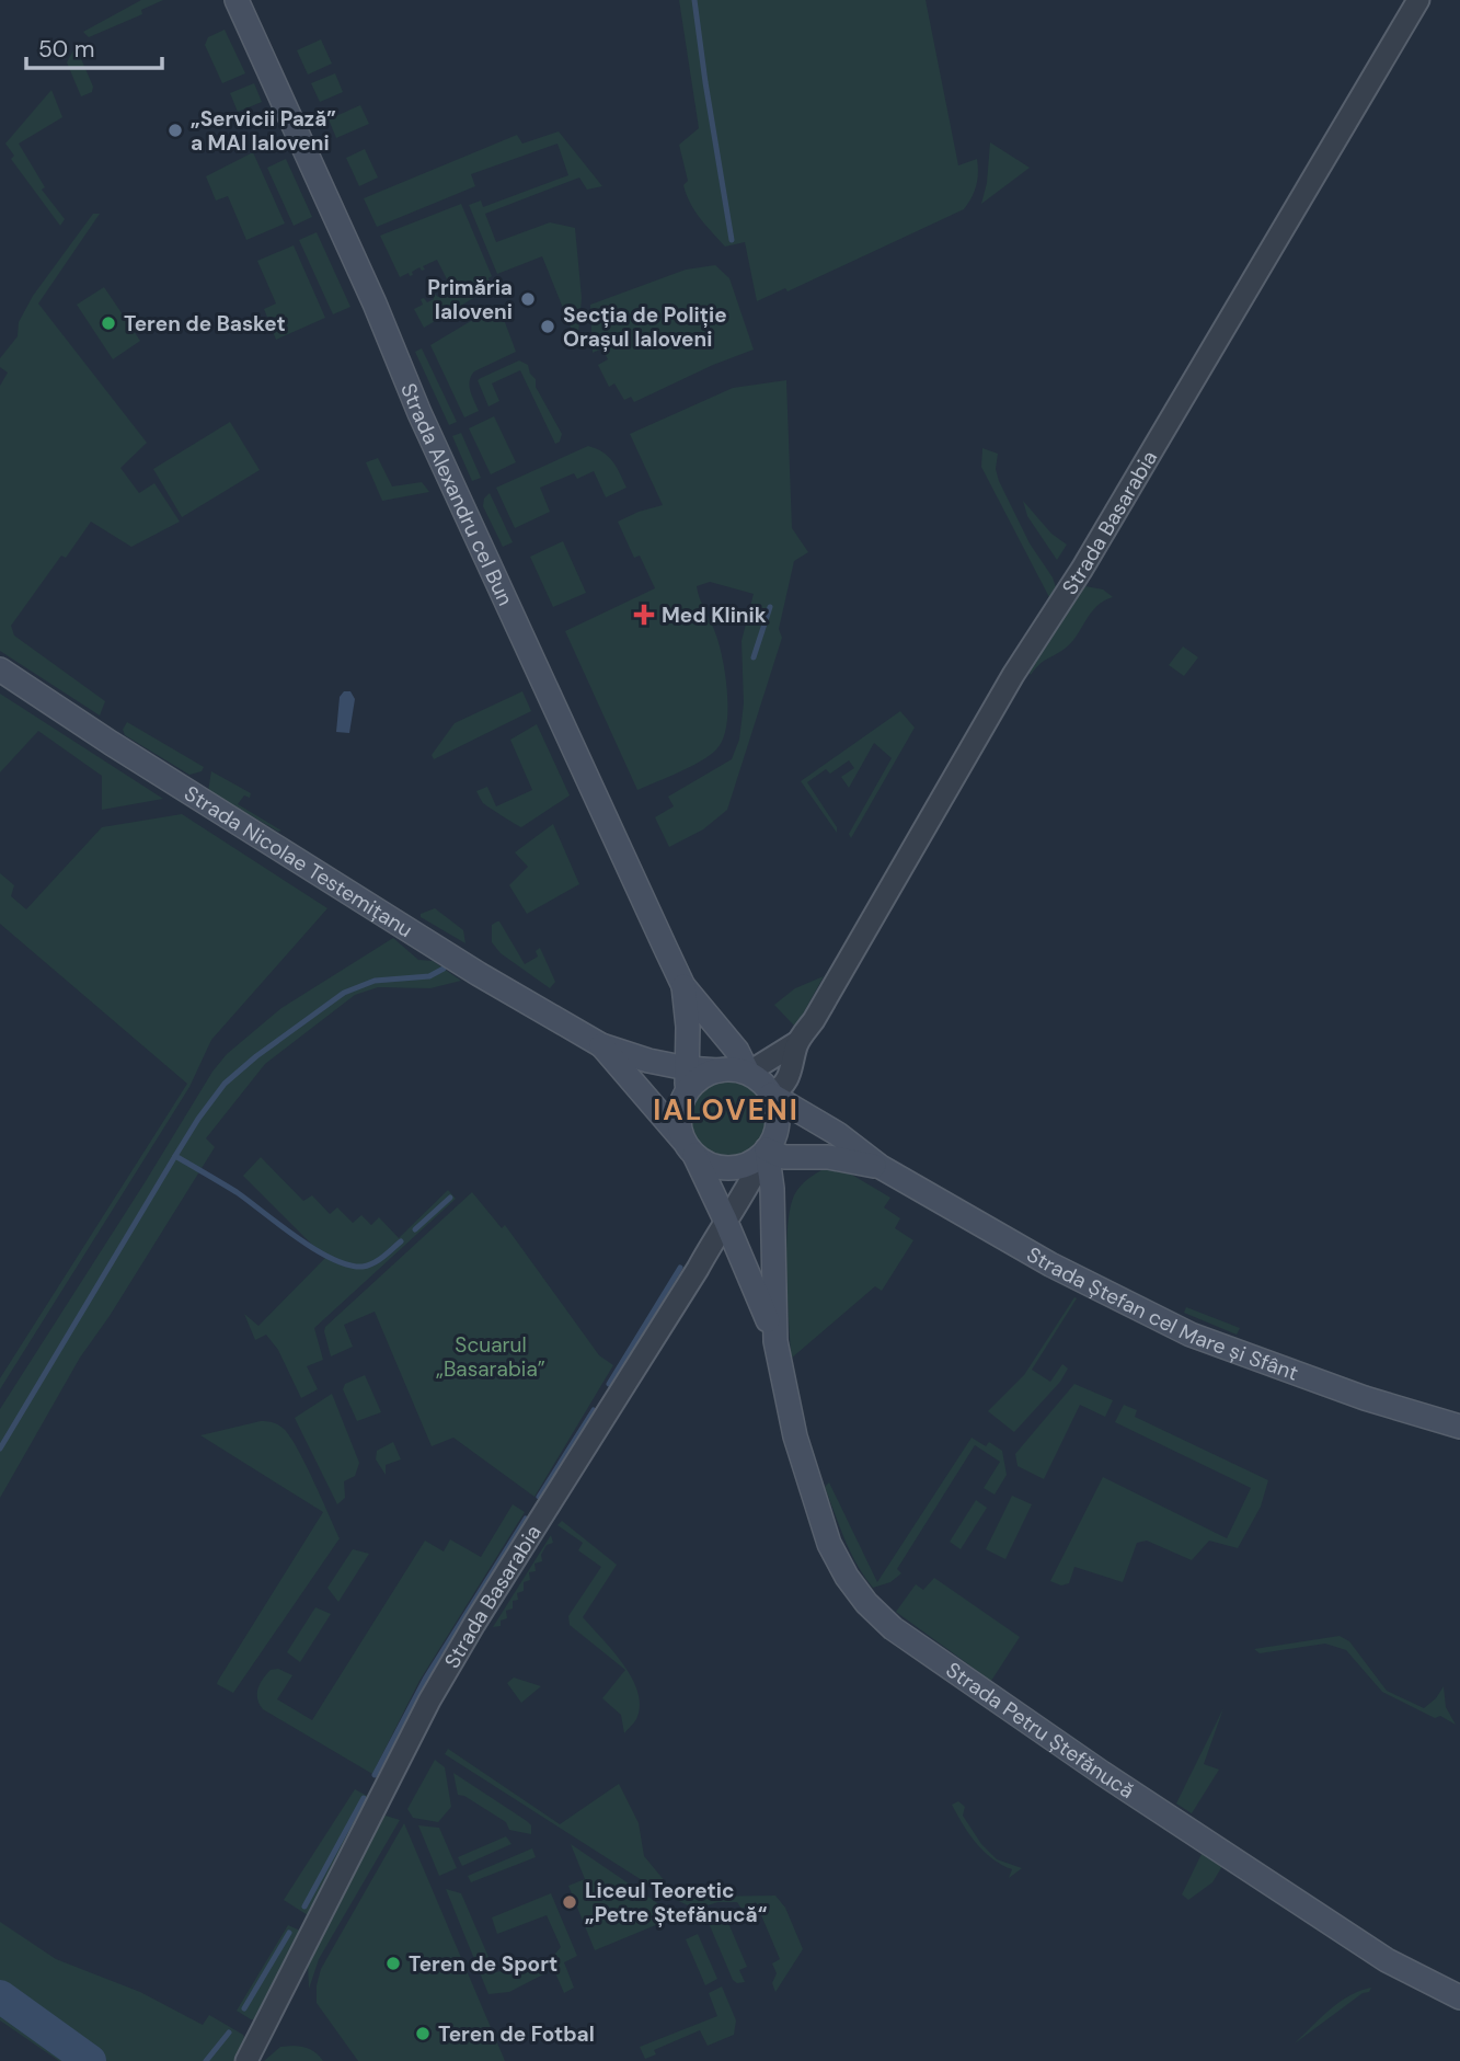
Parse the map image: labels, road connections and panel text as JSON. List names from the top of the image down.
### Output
{
  "streets": {
    "main road": [
      "Strada Alexandru cel Bun",
      "Strada Basarabia",
      "Strada Nicolae Testemițanu",
      "Strada Ștefan cel Mare și Sfânt",
      "Strada Petru Ștefănucă"
    ]
  },
  "crossings": [
    ["Strada Alexandru cel Bun", "Strada Basarabia"],
    ["Strada Alexandru cel Bun", "Strada Nicolae Testemițanu"],
    ["Strada Alexandru cel Bun", "Strada Ștefan cel Mare și Sfânt"],
    ["Strada Alexandru cel Bun", "Strada Petru Ștefănucă"],
    ["Strada Basarabia", "Strada Nicolae Testemițanu"],
    ["Strada Basarabia", "Strada Ștefan cel Mare și Sfânt"],
    ["Strada Basarabia", "Strada Petru Ștefănucă"],
    ["Strada Nicolae Testemițanu", "Strada Ștefan cel Mare și Sfânt"],
    ["Strada Nicolae Testemițanu", "Strada Petru Ștefănucă"],
    ["Strada Ștefan cel Mare și Sfânt", "Strada Petru Ștefănucă"]
  ],
  "districts": ["IALOVENI"],
  "parks": ["Scuarul „Basarabia”"],
  "places": {
    "other": [
      "„Servicii Pază” a MAI Ialoveni",
      "Primăria Ialoveni",
      "Teren de Basket",
      "Secția de Poliție Orașul Ialoveni",
      "Liceul Teoretic „Petre Ștefănucă“",
      "Teren de Sport",
      "Teren de Fotbal"
    ],
    "health": ["Med Klinik"]
  },
  "scale_bar": "50 m"
}
